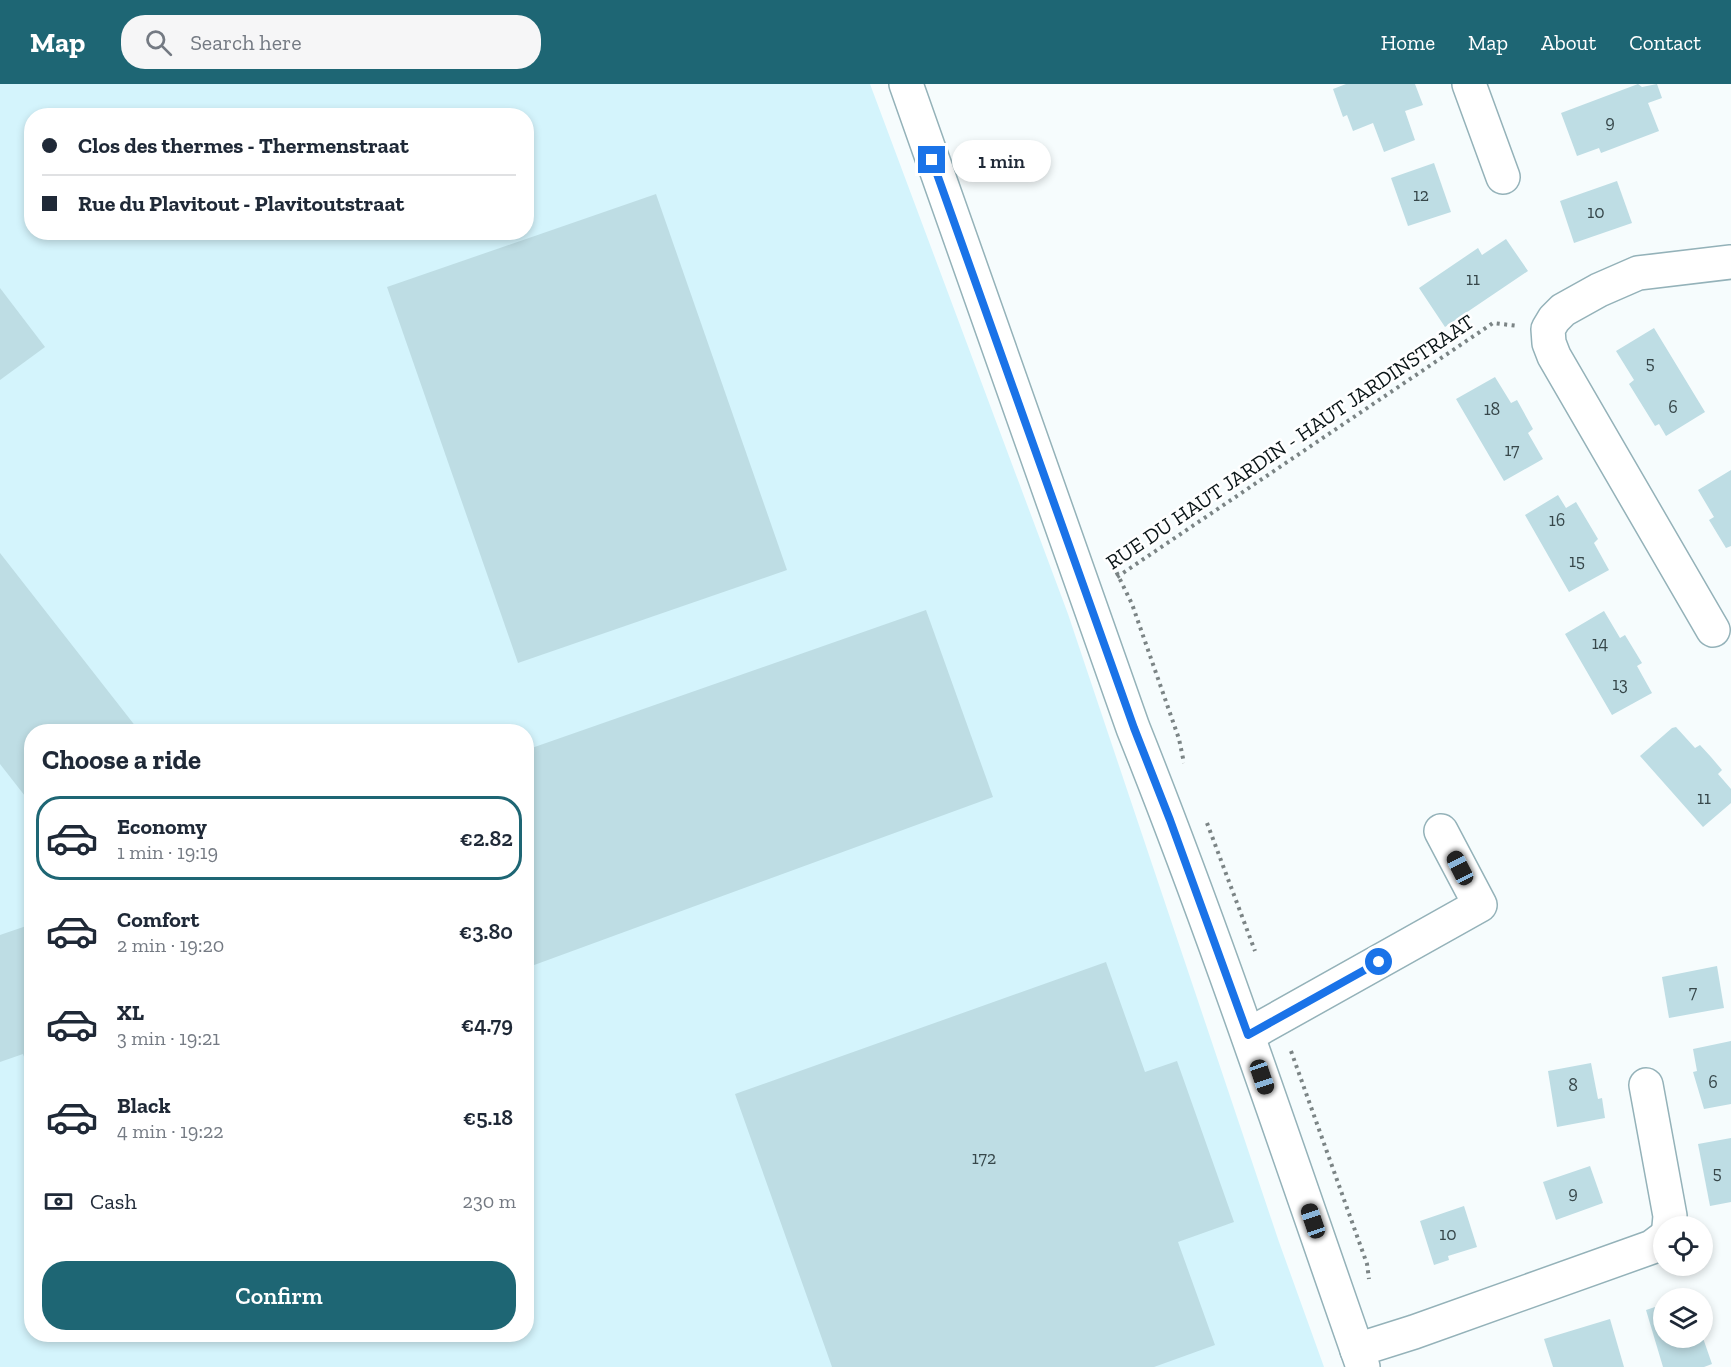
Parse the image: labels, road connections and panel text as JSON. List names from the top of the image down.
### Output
{
  "streets": {
    "path": ["RUE DU HAUT JARDIN - HAUT JARDINSTRAAT"]
  },
  "house_numbers": [
    "9",
    "12",
    "10",
    "11",
    "5",
    "6",
    "18",
    "17",
    "16",
    "15",
    "14",
    "13",
    "11",
    "7",
    "6",
    "8",
    "172",
    "5",
    "9",
    "10"
  ],
  "page": {
    "header": "Map",
    "search": "Search here",
    "nav": [
      "Home",
      "Map",
      "About",
      "Contact"
    ],
    "banner": ["Clos des thermes - Thermenstraat", "Rue du Plavitout - Plavitoutstraat"],
    "bubble": "1 min",
    "heading": "Choose a ride",
    "list": [
      {
        "name": "Economy",
        "note": "1 min · 19:19",
        "value": "€2.82"
      },
      {
        "name": "Comfort",
        "note": "2 min · 19:20",
        "value": "€3.80"
      },
      {
        "name": "XL",
        "note": "3 min · 19:21",
        "value": "€4.79"
      },
      {
        "name": "Black",
        "note": "4 min · 19:22",
        "value": "€5.18"
      }
    ],
    "pay": ["Cash", "230 m"],
    "buttons": "Confirm"
  }
}
